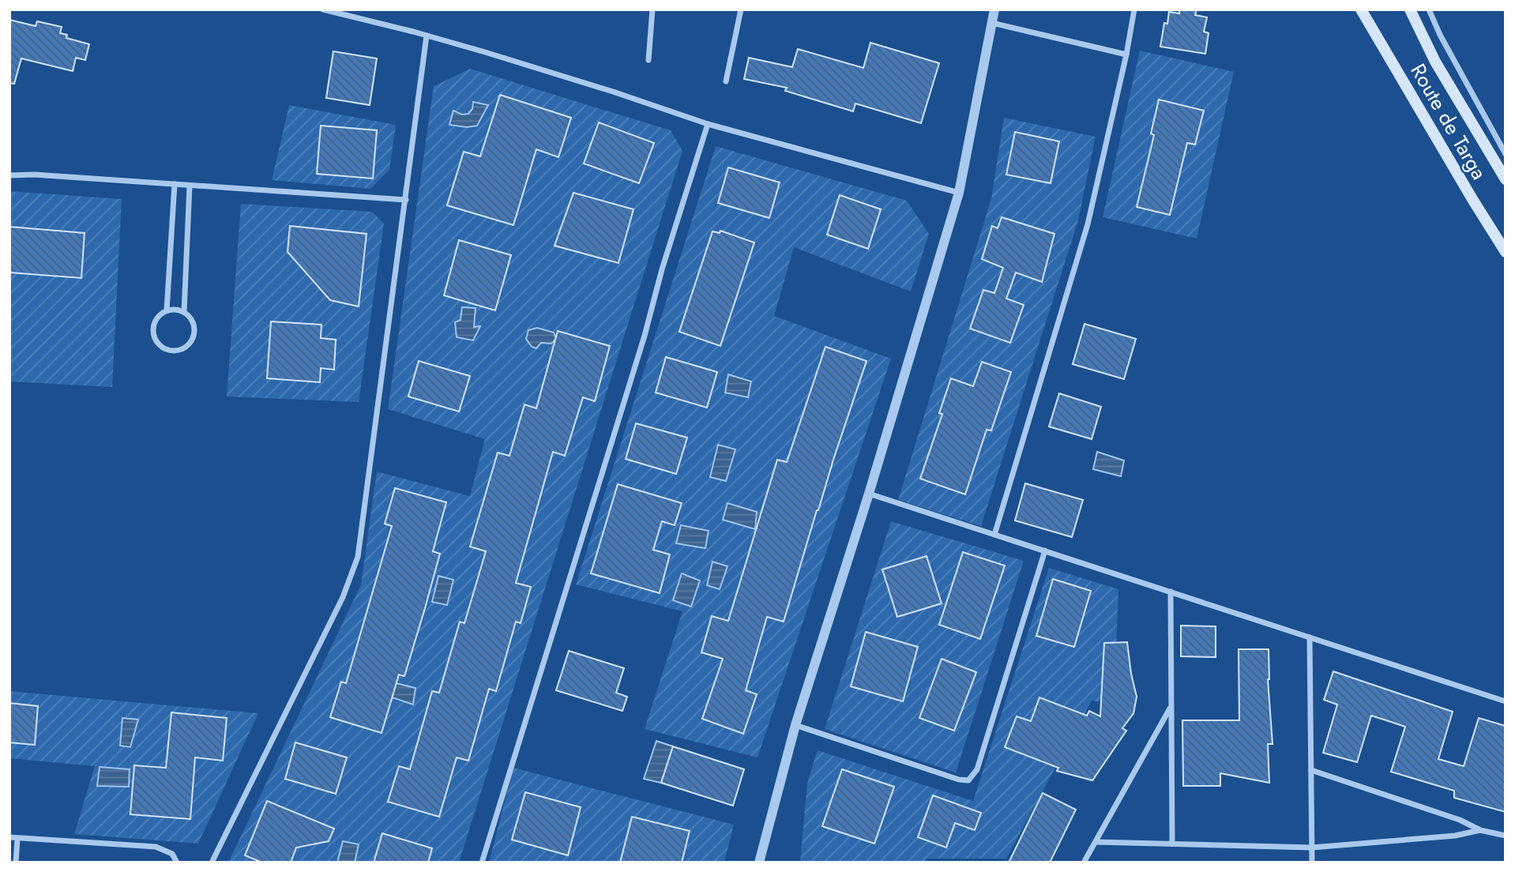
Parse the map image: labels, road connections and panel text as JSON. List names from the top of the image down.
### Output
{
  "streets": {
    "main road": ["Route de Targa"]
  }
}
